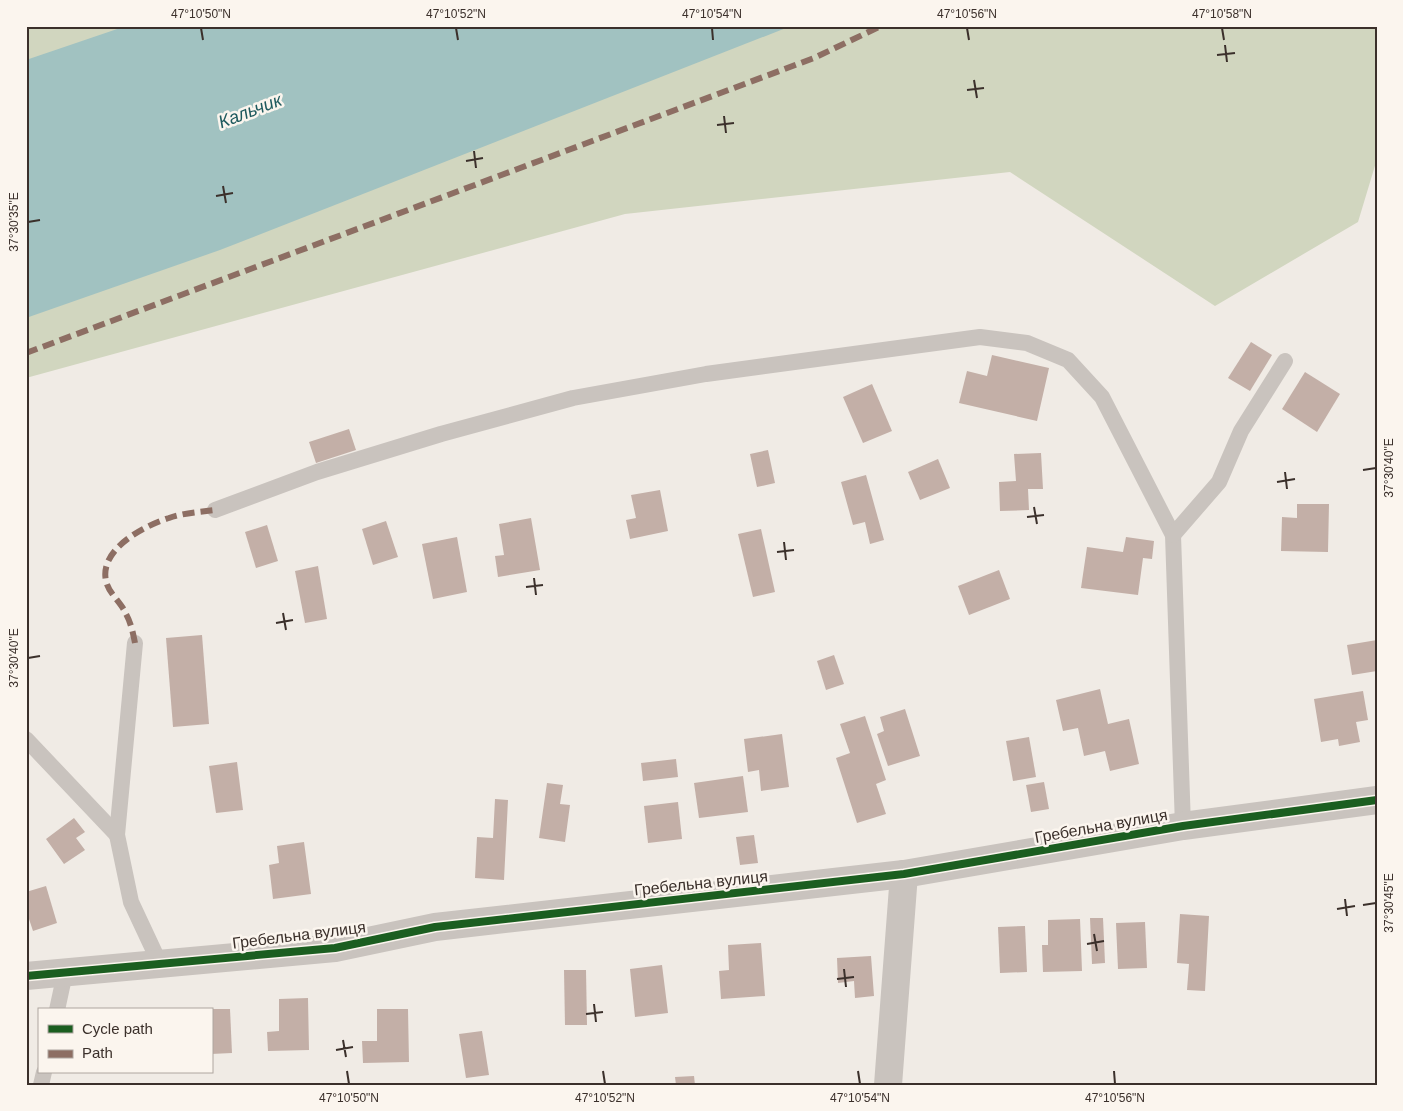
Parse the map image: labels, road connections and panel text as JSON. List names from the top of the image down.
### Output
{
  "streets": {
    "street": ["Гребельна вулиця"]
  },
  "water": ["Кальчик"],
  "legend": ["Cycle path", "Path"],
  "coordinates": [
    "47°10'50\"N",
    "47°10'52\"N",
    "47°10'54\"N",
    "47°10'56\"N",
    "47°10'58\"N",
    "37°30'35\"E",
    "37°30'40\"E",
    "37°30'45\"E"
  ]
}
